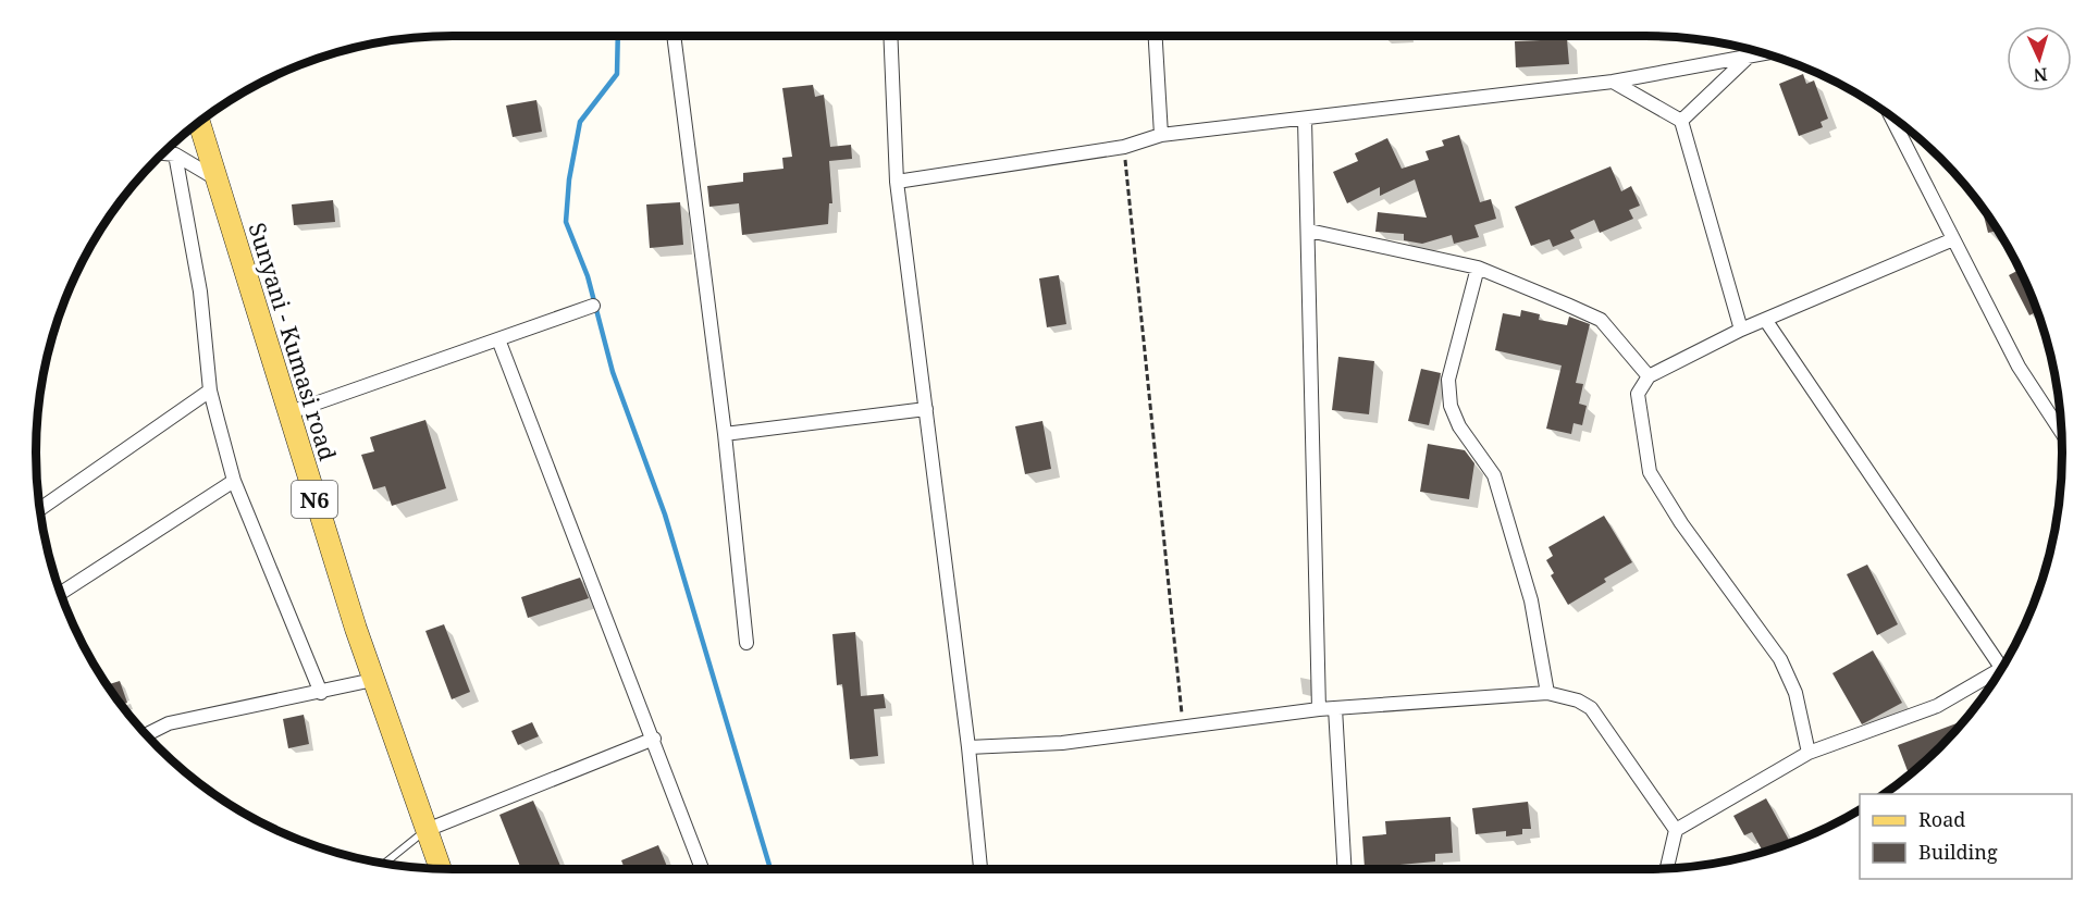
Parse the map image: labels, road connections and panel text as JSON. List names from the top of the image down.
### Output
{
  "streets": {
    "main road": ["Sunyani - Kumasi road", "N6"]
  },
  "legend": ["Road", "Building"],
  "north": "bottom"
}
